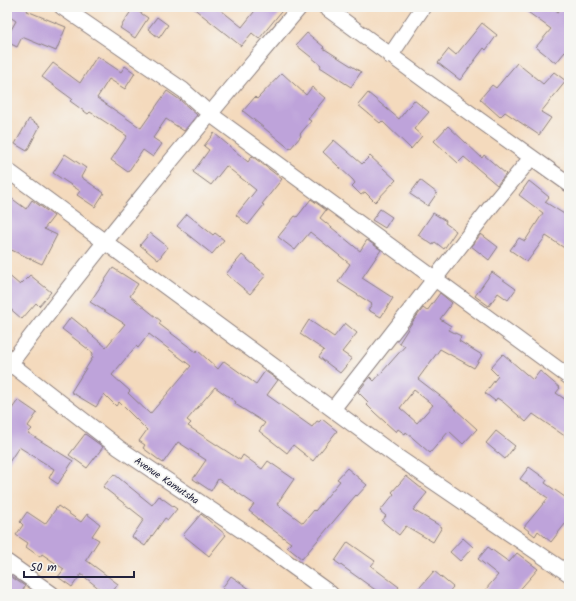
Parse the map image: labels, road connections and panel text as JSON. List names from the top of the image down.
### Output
{
  "streets": {
    "street": ["Avenue Kamutsha"]
  },
  "scale_bar": "50 m"
}
